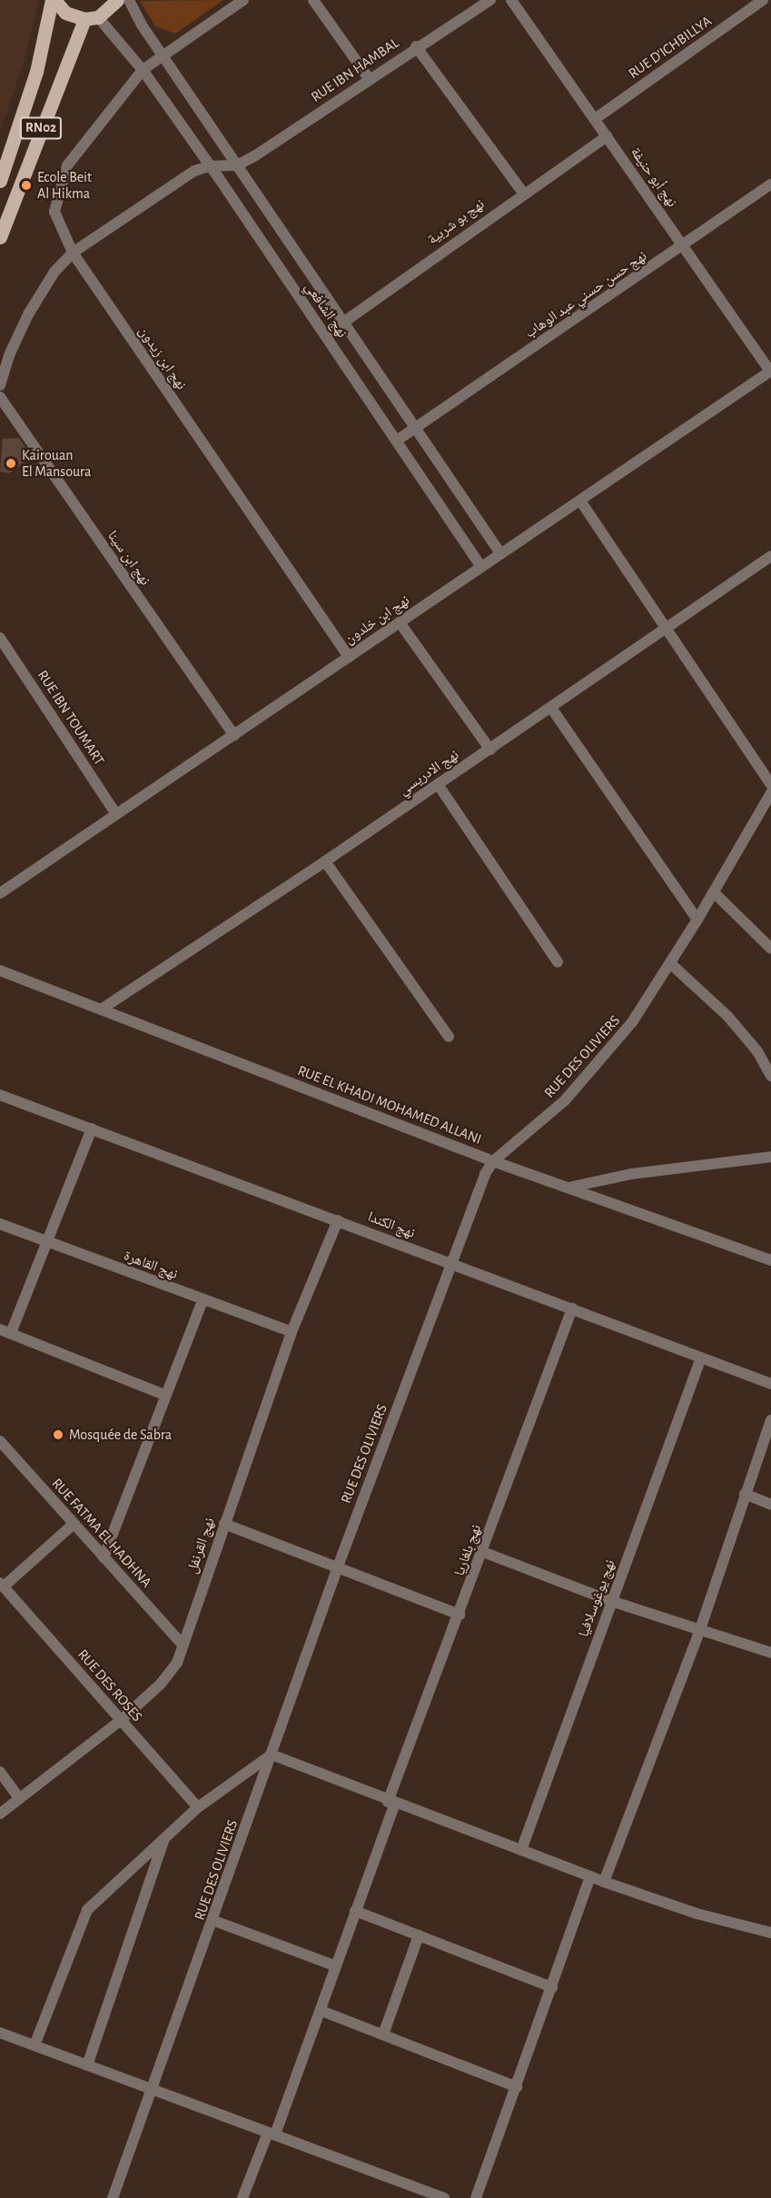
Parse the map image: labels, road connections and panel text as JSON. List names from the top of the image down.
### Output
{
  "streets": {
    "main road": ["RN02"],
    "street": [
      "RUE D'ICHBILLYA",
      "RUE IBN HAMBAL",
      "نهج أبو حنيفة",
      "نهج بو شربية",
      "نهج حسن حسني عبد الوهاب",
      "نهج الشافعي",
      "نهج ابن زيدون",
      "نهج ابن سينا",
      "نهج ابن خلدون",
      "RUE IBN TOUMART",
      "نهج الادريسي",
      "RUE DES OLIVIERS",
      "RUE EL KHADI MOHAMED ALLANI",
      "نهج الكندا",
      "نهج القاهرة",
      "RUE FATMA EL HADHNA",
      "نهج القرنفل",
      "نهج بلغاريا",
      "نهج يوغوسلافيا",
      "RUE DES ROSES"
    ]
  },
  "crossings": [
    ["RUE D'ICHBILLYA", "نهج أبو حنيفة"],
    ["RUE IBN HAMBAL", "نهج الشافعي"],
    ["RN02", "نهج الشافعي"],
    ["نهج أبو حنيفة", "نهج بو شربية"],
    ["نهج أبو حنيفة", "نهج حسن حسني عبد الوهاب"],
    ["نهج أبو حنيفة", "نهج ابن خلدون"],
    ["نهج بو شربية", "نهج الشافعي"],
    ["نهج حسن حسني عبد الوهاب", "نهج الشافعي"],
    ["نهج الشافعي", "نهج ابن زيدون"],
    ["نهج الشافعي", "نهج ابن خلدون"],
    ["نهج ابن زيدون", "نهج ابن خلدون"],
    ["نهج ابن سينا", "نهج ابن خلدون"],
    ["نهج ابن خلدون", "RUE IBN TOUMART"],
    ["نهج الادريسي", "RUE EL KHADI MOHAMED ALLANI"],
    ["RUE DES OLIVIERS", "RUE EL KHADI MOHAMED ALLANI"],
    ["RUE DES OLIVIERS", "نهج الكندا"],
    ["نهج الكندا", "نهج القرنفل"],
    ["نهج الكندا", "نهج بلغاريا"],
    ["نهج الكندا", "نهج يوغوسلافيا"],
    ["نهج القاهرة", "نهج القرنفل"],
    ["RUE FATMA EL HADHNA", "نهج القرنفل"],
    ["نهج القرنفل", "RUE DES ROSES"]
  ],
  "places": ["Ecole Beit Al Hikma", "Kairouan El Mansoura", "Mosquée de Sabra"]
}
